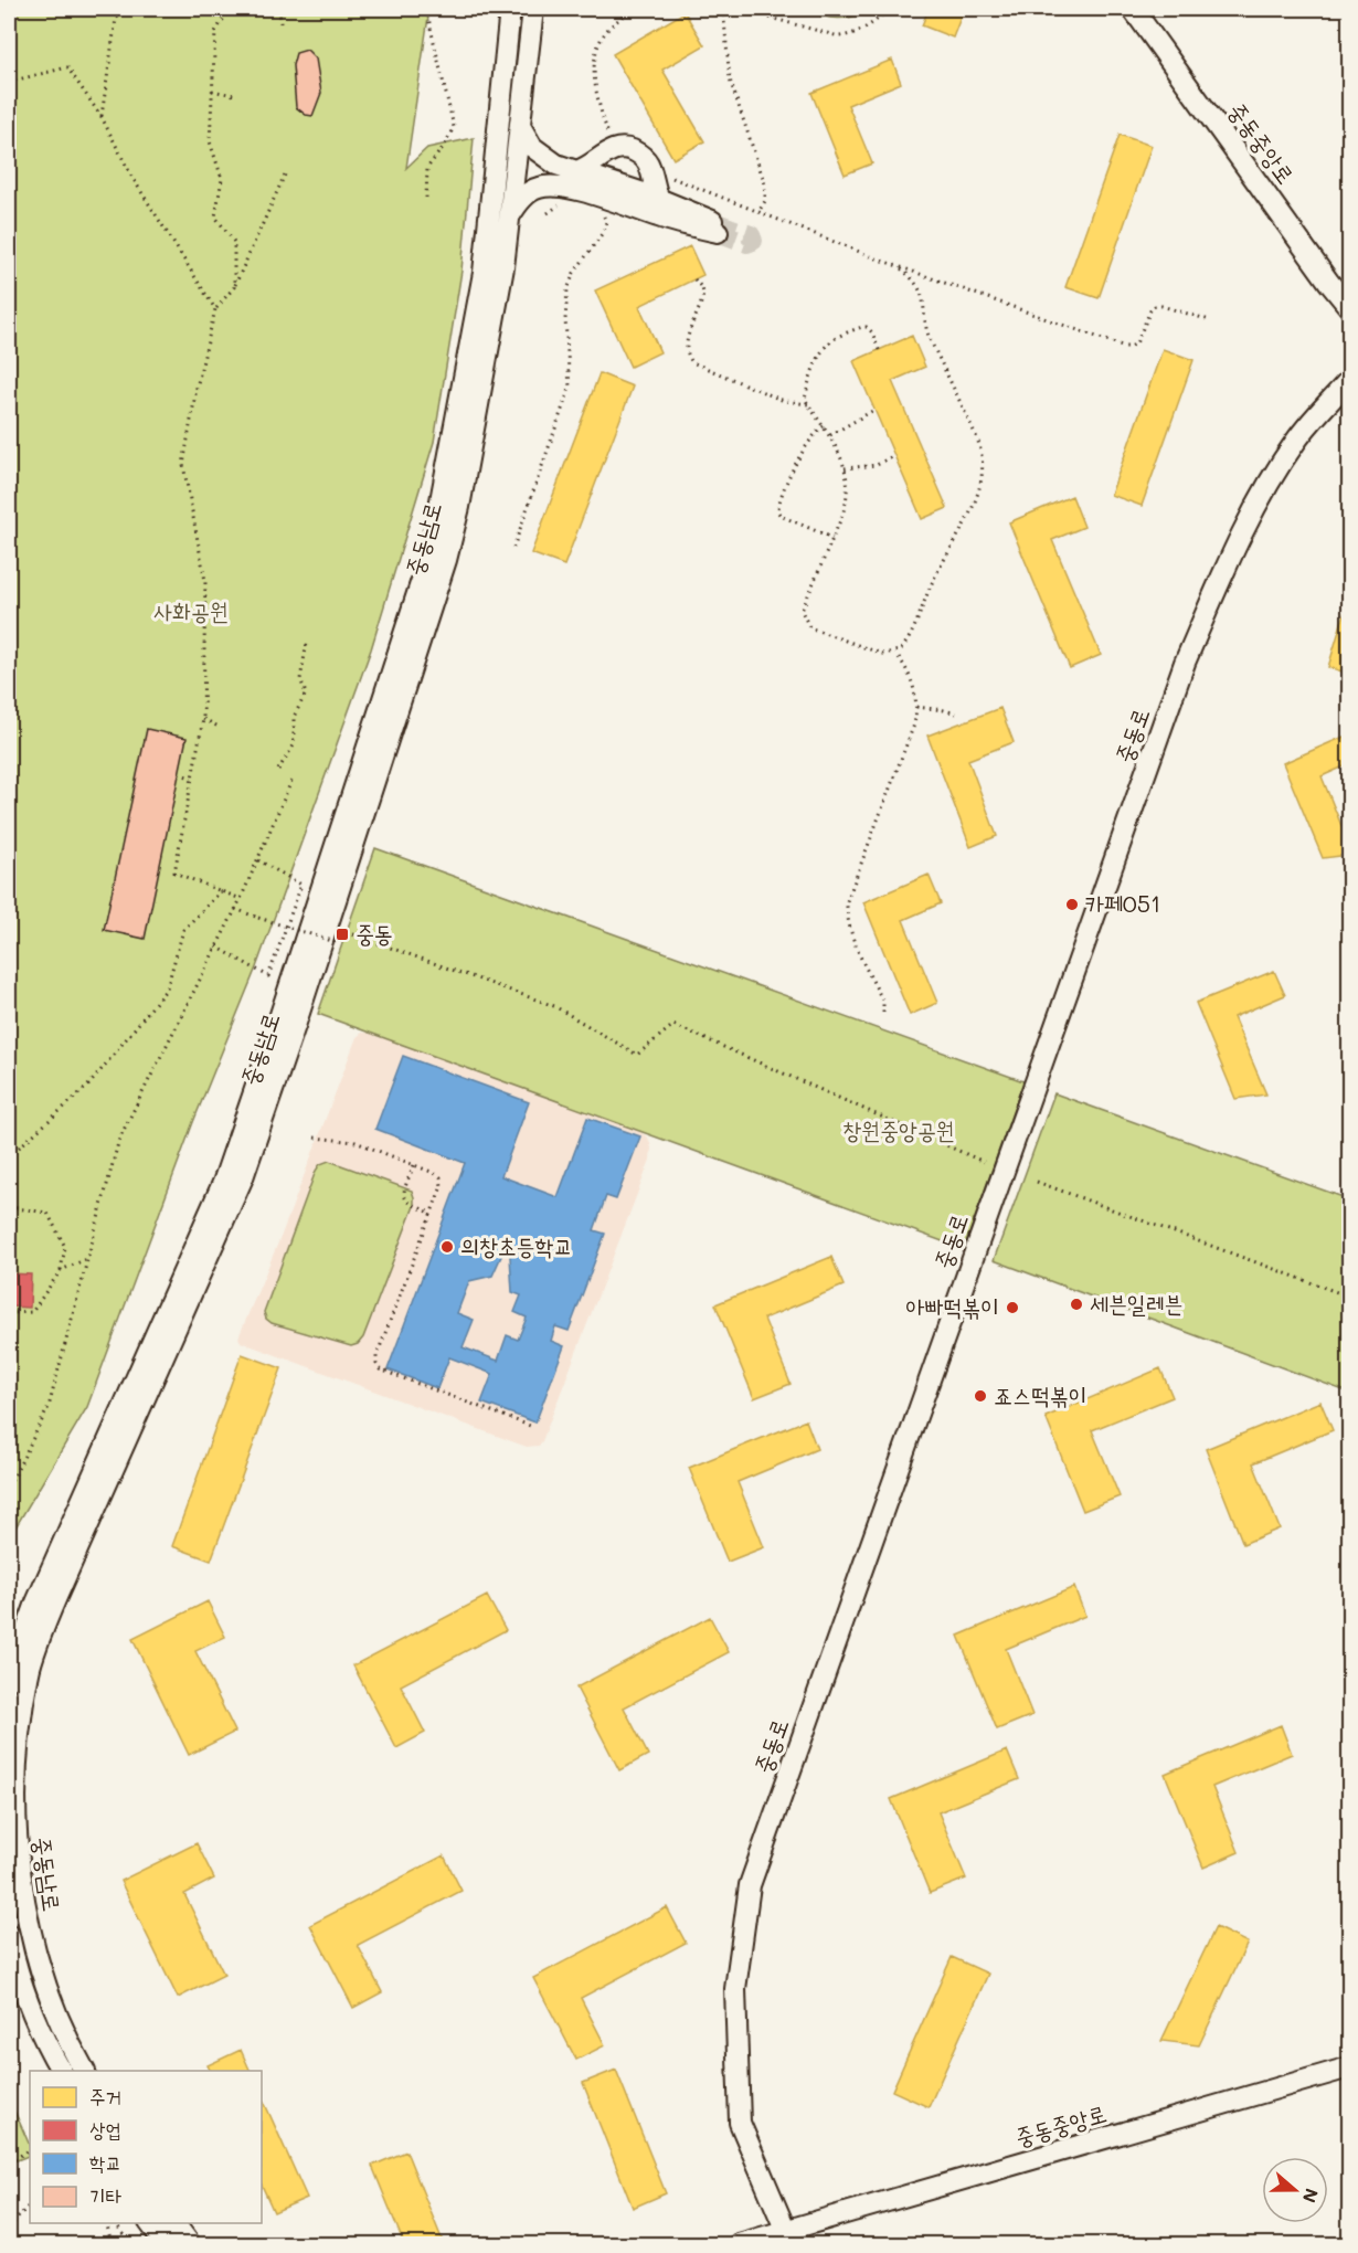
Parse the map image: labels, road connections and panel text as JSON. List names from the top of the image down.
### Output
{
  "streets": {
    "street": ["중동중앙로", "중동남로", "중동로"]
  },
  "crossings": [
    ["중동중앙로", "중동로"]
  ],
  "parks": ["사화공원", "창원중앙공원"],
  "places": {
    "other": [
      "카페051",
      "의창초등학교",
      "세븐일레븐",
      "아빠떡볶이",
      "죠스떡볶이"
    ],
    "transit": ["중동"]
  },
  "legend": [
    "주거",
    "상업",
    "학교",
    "기타"
  ],
  "north": "right"
}
